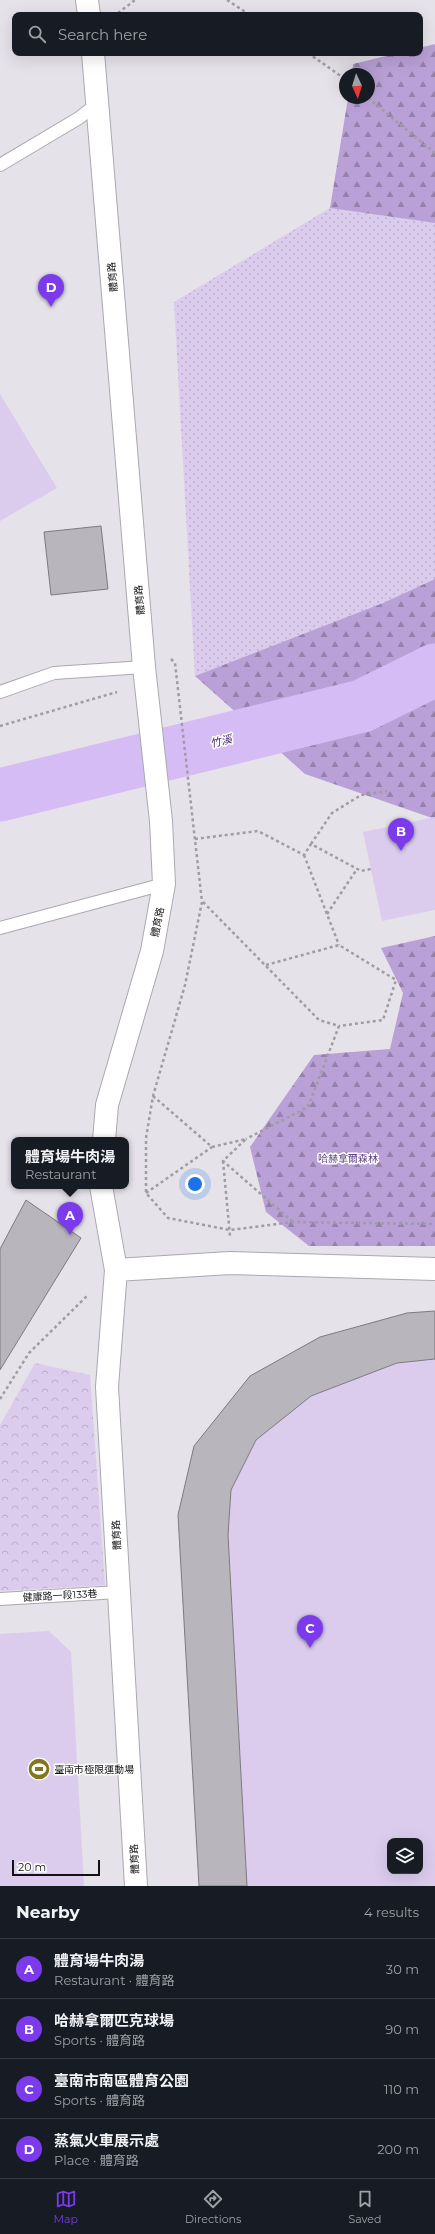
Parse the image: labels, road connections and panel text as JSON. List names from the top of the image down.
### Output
{
  "streets": {
    "street": ["體育路"],
    "lane": ["健康路一段133巷"]
  },
  "crossings": [
    ["體育路", "健康路一段133巷"]
  ],
  "water": ["竹溪"],
  "parks": ["哈赫拿爾森林"],
  "places": {
    "sports": ["臺南市極限運動場"]
  },
  "scale_bar": "20 m",
  "north": "bottom",
  "page": {
    "search": "Search here",
    "pins": [
      "D",
      "B",
      "A",
      "C"
    ],
    "popup": ["體育場牛肉湯", "Restaurant"],
    "scale": "20 m",
    "heading": ["Nearby", "4 results"],
    "list": [
      {
        "mark": "A",
        "name": "體育場牛肉湯",
        "note": "Restaurant · 體育路",
        "value": "30 m"
      },
      {
        "mark": "B",
        "name": "哈赫拿爾匹克球場",
        "note": "Sports · 體育路",
        "value": "90 m"
      },
      {
        "mark": "C",
        "name": "臺南市南區體育公園",
        "note": "Sports · 體育路",
        "value": "110 m"
      },
      {
        "mark": "D",
        "name": "蒸氣火車展示處",
        "note": "Place · 體育路",
        "value": "200 m"
      }
    ],
    "nav": ["Map", "Directions", "Saved"]
  }
}
